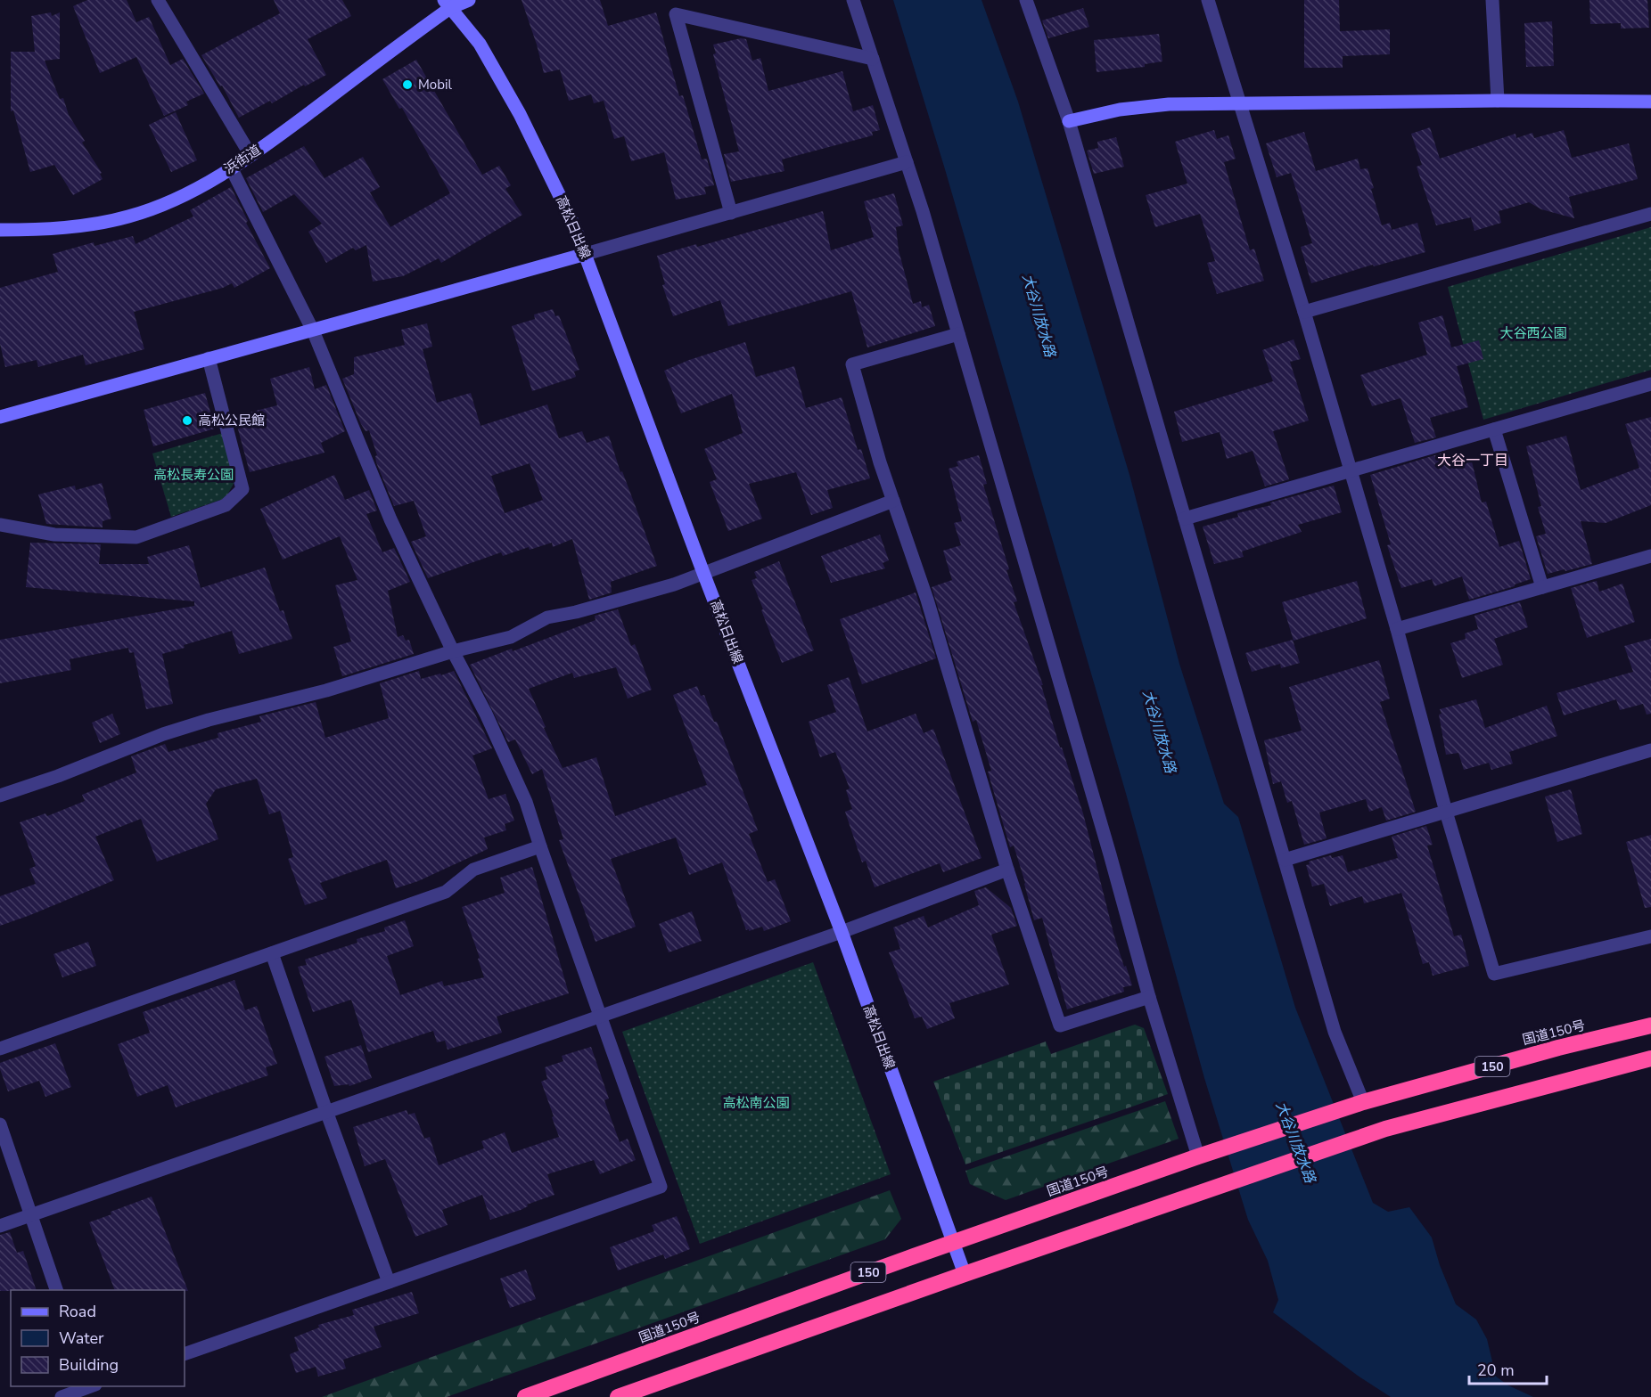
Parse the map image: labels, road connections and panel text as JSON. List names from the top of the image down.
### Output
{
  "streets": {
    "highway": ["国道150号", "150"],
    "street": ["浜街道", "高松日出線"]
  },
  "crossings": [
    ["浜街道", "高松日出線"],
    ["高松日出線", "国道150号"],
    ["高松日出線", "150"]
  ],
  "districts": ["大谷一丁目"],
  "water": ["大谷川放水路"],
  "parks": ["大谷西公園", "高松長寿公園", "高松南公園"],
  "places": ["Mobil", "高松公民館"],
  "legend": ["Road", "Water", "Building"],
  "scale_bar": "20 m"
}
